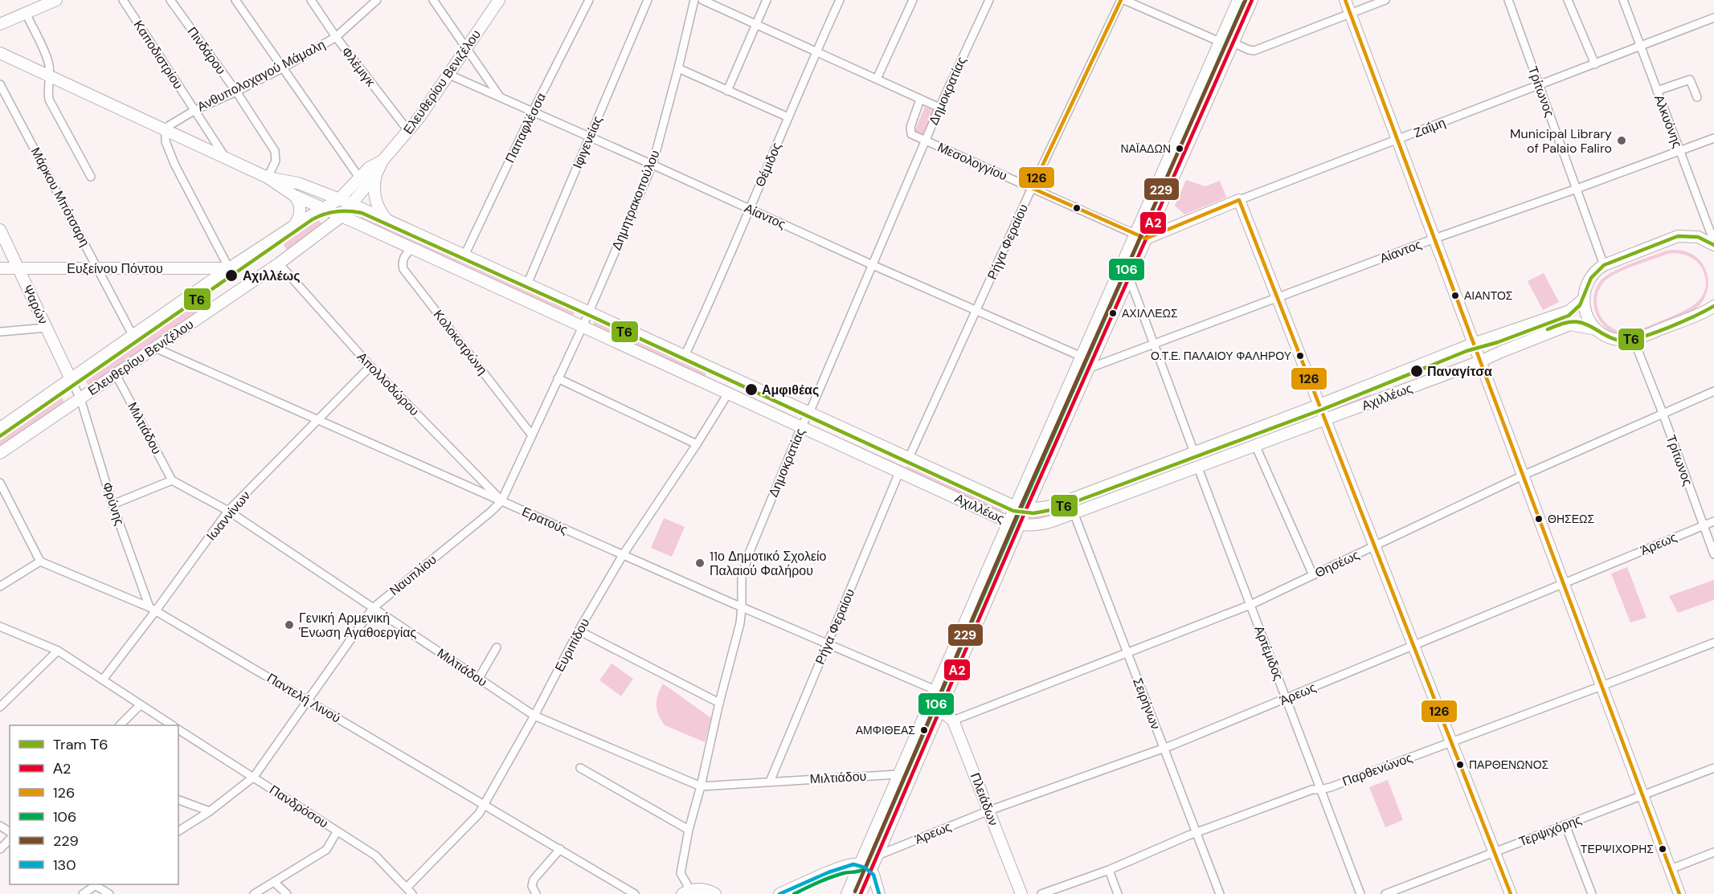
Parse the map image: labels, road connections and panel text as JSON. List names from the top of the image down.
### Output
{
  "streets": {
    "main road": [
      "Ελευθερίου Βενιζέλου",
      "Ζαΐμη",
      "Ευξείνου Πόντου",
      "Ψαρών",
      "Αχιλλέως",
      "Πλειάδων"
    ],
    "street": [
      "Πινδάρου",
      "Καποδιστρίου",
      "Φλέμιγκ",
      "Ανθυπολοχαγού Μάμαλη",
      "Δημοκρατίας",
      "Τρίτωνος",
      "Αλκυόνης",
      "Παπαφλέσσα",
      "Ιφιγενείας",
      "Μεσολογγίου",
      "Θέμιδος",
      "Μάρκου Μπότσαρη",
      "Δημητρακοπούλου",
      "Αίαντος",
      "Ρήγα Φεραίου",
      "Κολοκοτρώνη",
      "Απολλοδώρου",
      "Μιλτιάδου",
      "Φρύνης",
      "Ιωαννίνων",
      "Ερατούς",
      "Άρεως",
      "Θησέως",
      "Ναυπλίου",
      "Ευριπίδου",
      "Αρτέμιδος",
      "Παντελή Λινού",
      "Σειρήνων",
      "Παρθενώνος",
      "Πανδρόσου",
      "Τερψιχόρης"
    ]
  },
  "crossings": [
    ["Πινδάρου", "Ανθυπολοχαγού Μάμαλη"],
    ["Πινδάρου", "Αχιλλέως"],
    ["Καποδιστρίου", "Ανθυπολοχαγού Μάμαλη"],
    ["Καποδιστρίου", "Αχιλλέως"],
    ["Φλέμιγκ", "Ανθυπολοχαγού Μάμαλη"],
    ["Φλέμιγκ", "Ελευθερίου Βενιζέλου"],
    ["Ανθυπολοχαγού Μάμαλη", "Αχιλλέως"],
    ["Ελευθερίου Βενιζέλου", "Μάρκου Μπότσαρη"],
    ["Ελευθερίου Βενιζέλου", "Αίαντος"],
    ["Ελευθερίου Βενιζέλου", "Ευξείνου Πόντου"],
    ["Ελευθερίου Βενιζέλου", "Ψαρών"],
    ["Ελευθερίου Βενιζέλου", "Απολλοδώρου"],
    ["Ελευθερίου Βενιζέλου", "Αχιλλέως"],
    ["Ελευθερίου Βενιζέλου", "Μιλτιάδου"],
    ["Ελευθερίου Βενιζέλου", "Φρύνης"],
    ["Ελευθερίου Βενιζέλου", "Ερατούς"],
    ["Δημοκρατίας", "Μεσολογγίου"],
    ["Δημοκρατίας", "Αίαντος"],
    ["Δημοκρατίας", "Αχιλλέως"],
    ["Δημοκρατίας", "Μιλτιάδου"],
    ["Δημοκρατίας", "Ερατούς"],
    ["Τρίτωνος", "Ζαΐμη"],
    ["Τρίτωνος", "Αίαντος"],
    ["Τρίτωνος", "Αχιλλέως"],
    ["Τρίτωνος", "Άρεως"],
    ["Τρίτωνος", "Θησέως"],
    ["Αλκυόνης", "Ζαΐμη"],
    ["Αλκυόνης", "Αίαντος"],
    ["Παπαφλέσσα", "Αίαντος"],
    ["Παπαφλέσσα", "Αχιλλέως"],
    ["Ζαΐμη", "Μεσολογγίου"],
    ["Ιφιγενείας", "Αίαντος"],
    ["Ιφιγενείας", "Αχιλλέως"],
    ["Μεσολογγίου", "Ρήγα Φεραίου"],
    ["Θέμιδος", "Αίαντος"],
    ["Θέμιδος", "Αχιλλέως"],
    ["Μάρκου Μπότσαρη", "Ευξείνου Πόντου"],
    ["Δημητρακοπούλου", "Αίαντος"],
    ["Δημητρακοπούλου", "Αχιλλέως"],
    ["Δημητρακοπούλου", "Ναυπλίου"],
    ["Αίαντος", "Ρήγα Φεραίου"],
    ["Ρήγα Φεραίου", "Αχιλλέως"],
    ["Ρήγα Φεραίου", "Μιλτιάδου"],
    ["Ρήγα Φεραίου", "Ερατούς"],
    ["Ευξείνου Πόντου", "Ψαρών"],
    ["Ψαρών", "Φρύνης"],
    ["Κολοκοτρώνη", "Αχιλλέως"],
    ["Κολοκοτρώνη", "Ναυπλίου"],
    ["Απολλοδώρου", "Ιωαννίνων"],
    ["Απολλοδώρου", "Ερατούς"],
    ["Απολλοδώρου", "Ναυπλίου"],
    ["Αχιλλέως", "Ναυπλίου"],
    ["Αχιλλέως", "Ευριπίδου"],
    ["Αχιλλέως", "Αρτέμιδος"],
    ["Αχιλλέως", "Σειρήνων"],
    ["Μιλτιάδου", "Ιωαννίνων"],
    ["Μιλτιάδου", "Ναυπλίου"],
    ["Μιλτιάδου", "Ευριπίδου"],
    ["Φρύνης", "Ιωαννίνων"],
    ["Φρύνης", "Παντελή Λινού"],
    ["Ιωαννίνων", "Ερατούς"],
    ["Ιωαννίνων", "Παντελή Λινού"],
    ["Ερατούς", "Ναυπλίου"],
    ["Ερατούς", "Ευριπίδου"],
    ["Άρεως", "Αρτέμιδος"],
    ["Άρεως", "Σειρήνων"],
    ["Άρεως", "Πλειάδων"],
    ["Θησέως", "Αρτέμιδος"],
    ["Θησέως", "Σειρήνων"],
    ["Θησέως", "Πλειάδων"],
    ["Ναυπλίου", "Παντελή Λινού"],
    ["Ναυπλίου", "Πανδρόσου"],
    ["Ευριπίδου", "Παντελή Λινού"],
    ["Ευριπίδου", "Πανδρόσου"],
    ["Αρτέμιδος", "Παρθενώνος"],
    ["Σειρήνων", "Παρθενώνος"]
  ],
  "places": [
    "Municipal Library of Palaio Faliro",
    "ΝΑΪΑΔΩΝ",
    "Αχιλλέως",
    "ΑΙΑΝΤΟΣ",
    "ΑΧΙΛΛΕΩΣ",
    "Ο.Τ.Ε. ΠΑΛΑΙΟΥ ΦΑΛΗΡΟΥ",
    "Παναγίτσα",
    "Αμφιθέας",
    "ΘΗΣΕΩΣ",
    "11ο Δημοτικό Σχολείο Παλαιού Φαλήρου",
    "Γενική Αρμενική Ένωση Αγαθοεργίας",
    "ΑΜΦΙΘΕΑΣ",
    "ΠΑΡΘΕΝΩΝΟΣ",
    "ΤΕΡΨΙΧΟΡΗΣ"
  ],
  "lines": [
    "transit line Α2",
    "transit line 126",
    "transit line 229",
    "transit line 106",
    "tram line Τ6",
    "transit line 130"
  ],
  "legend": [
    "Tram Τ6",
    "Α2",
    "126",
    "106",
    "229",
    "130"
  ]
}
